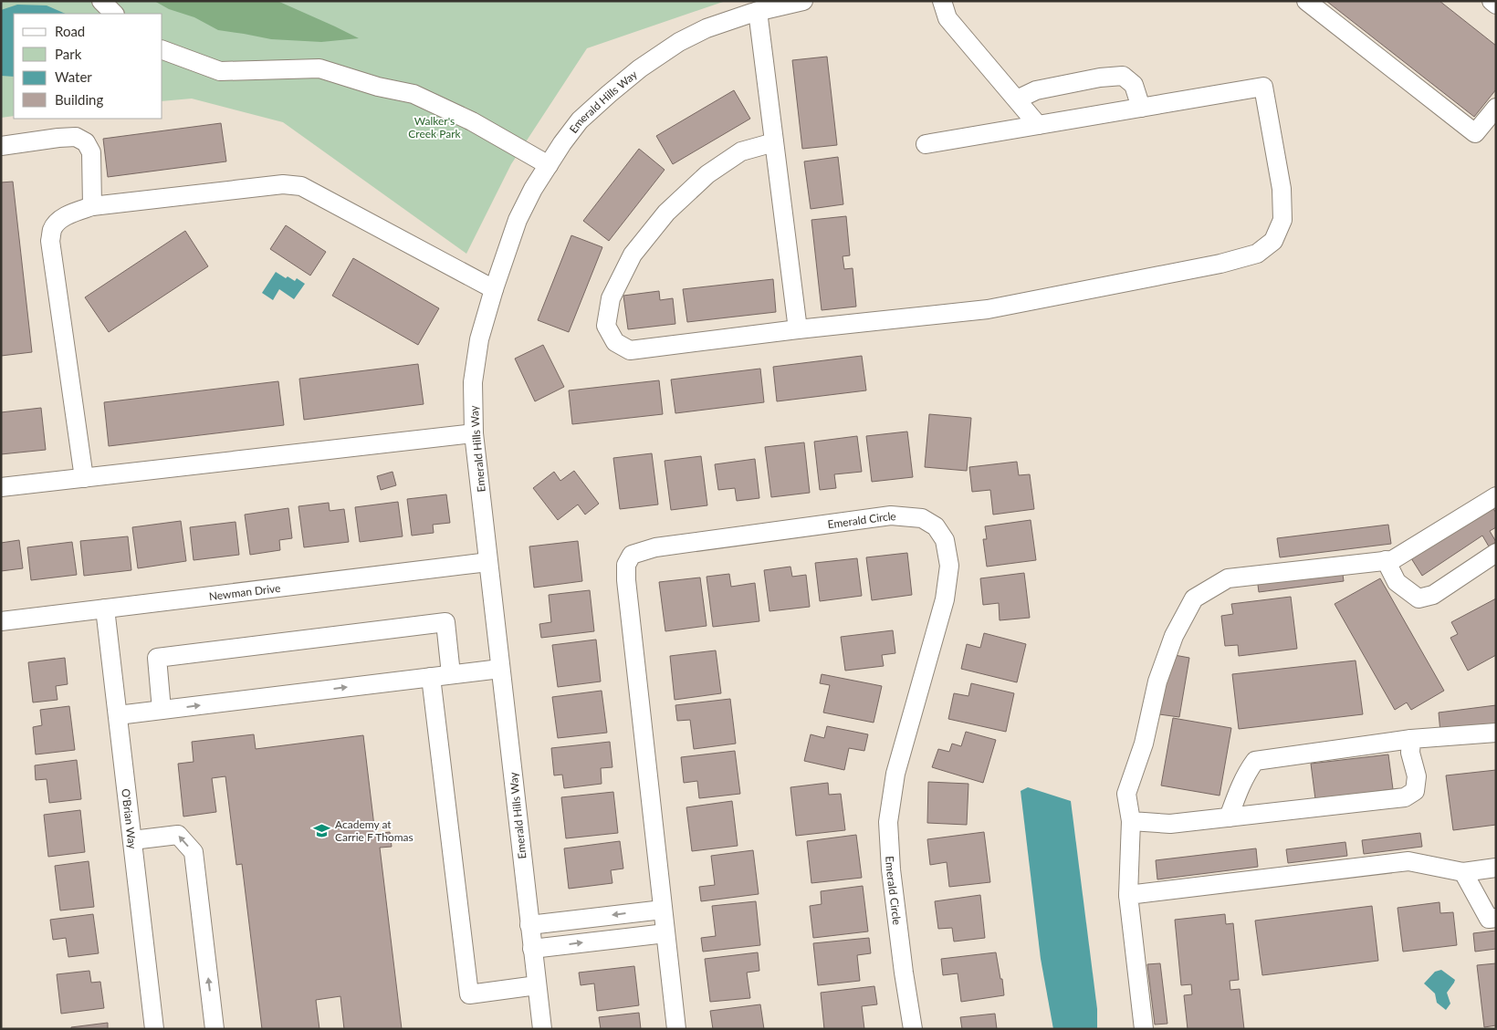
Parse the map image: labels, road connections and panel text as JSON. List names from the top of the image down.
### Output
{
  "streets": {
    "street": [
      "Emerald Hills Way",
      "Emerald Circle",
      "Newman Drive",
      "O'Brian Way"
    ]
  },
  "crossings": [
    ["Emerald Hills Way", "Newman Drive"],
    ["Newman Drive", "O'Brian Way"]
  ],
  "parks": ["Walker's Creek Park"],
  "places": {
    "school or university": ["Academy at Carrie F Thomas"]
  },
  "legend": [
    "Road",
    "Park",
    "Water",
    "Building"
  ]
}
